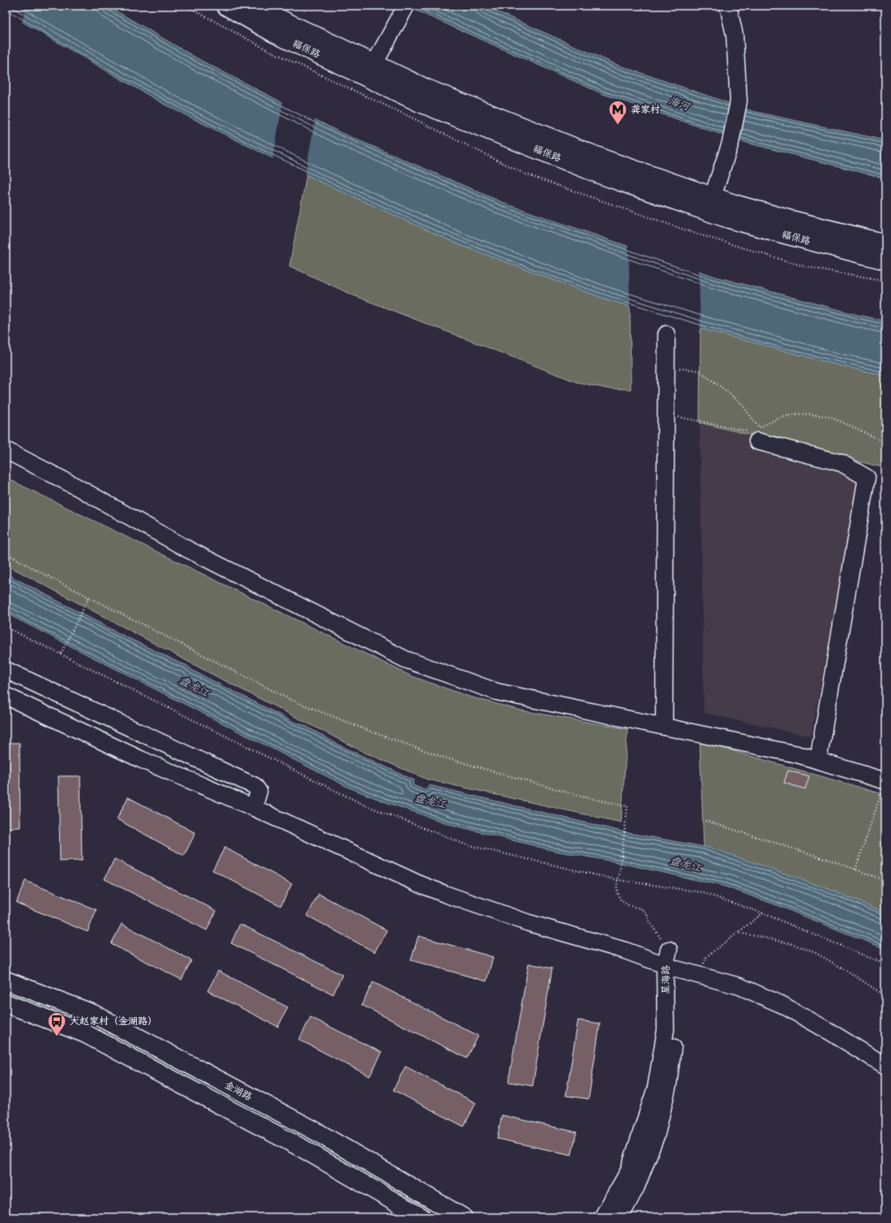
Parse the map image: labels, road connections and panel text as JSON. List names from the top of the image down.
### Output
{
  "streets": {
    "main road": ["福保路", "金湖路"],
    "street": ["星海路"]
  },
  "water": ["海河", "盘龙江"],
  "places": {
    "metro station": ["龚家村"],
    "bus stop": ["大赵家村（金湖路）"]
  }
}
